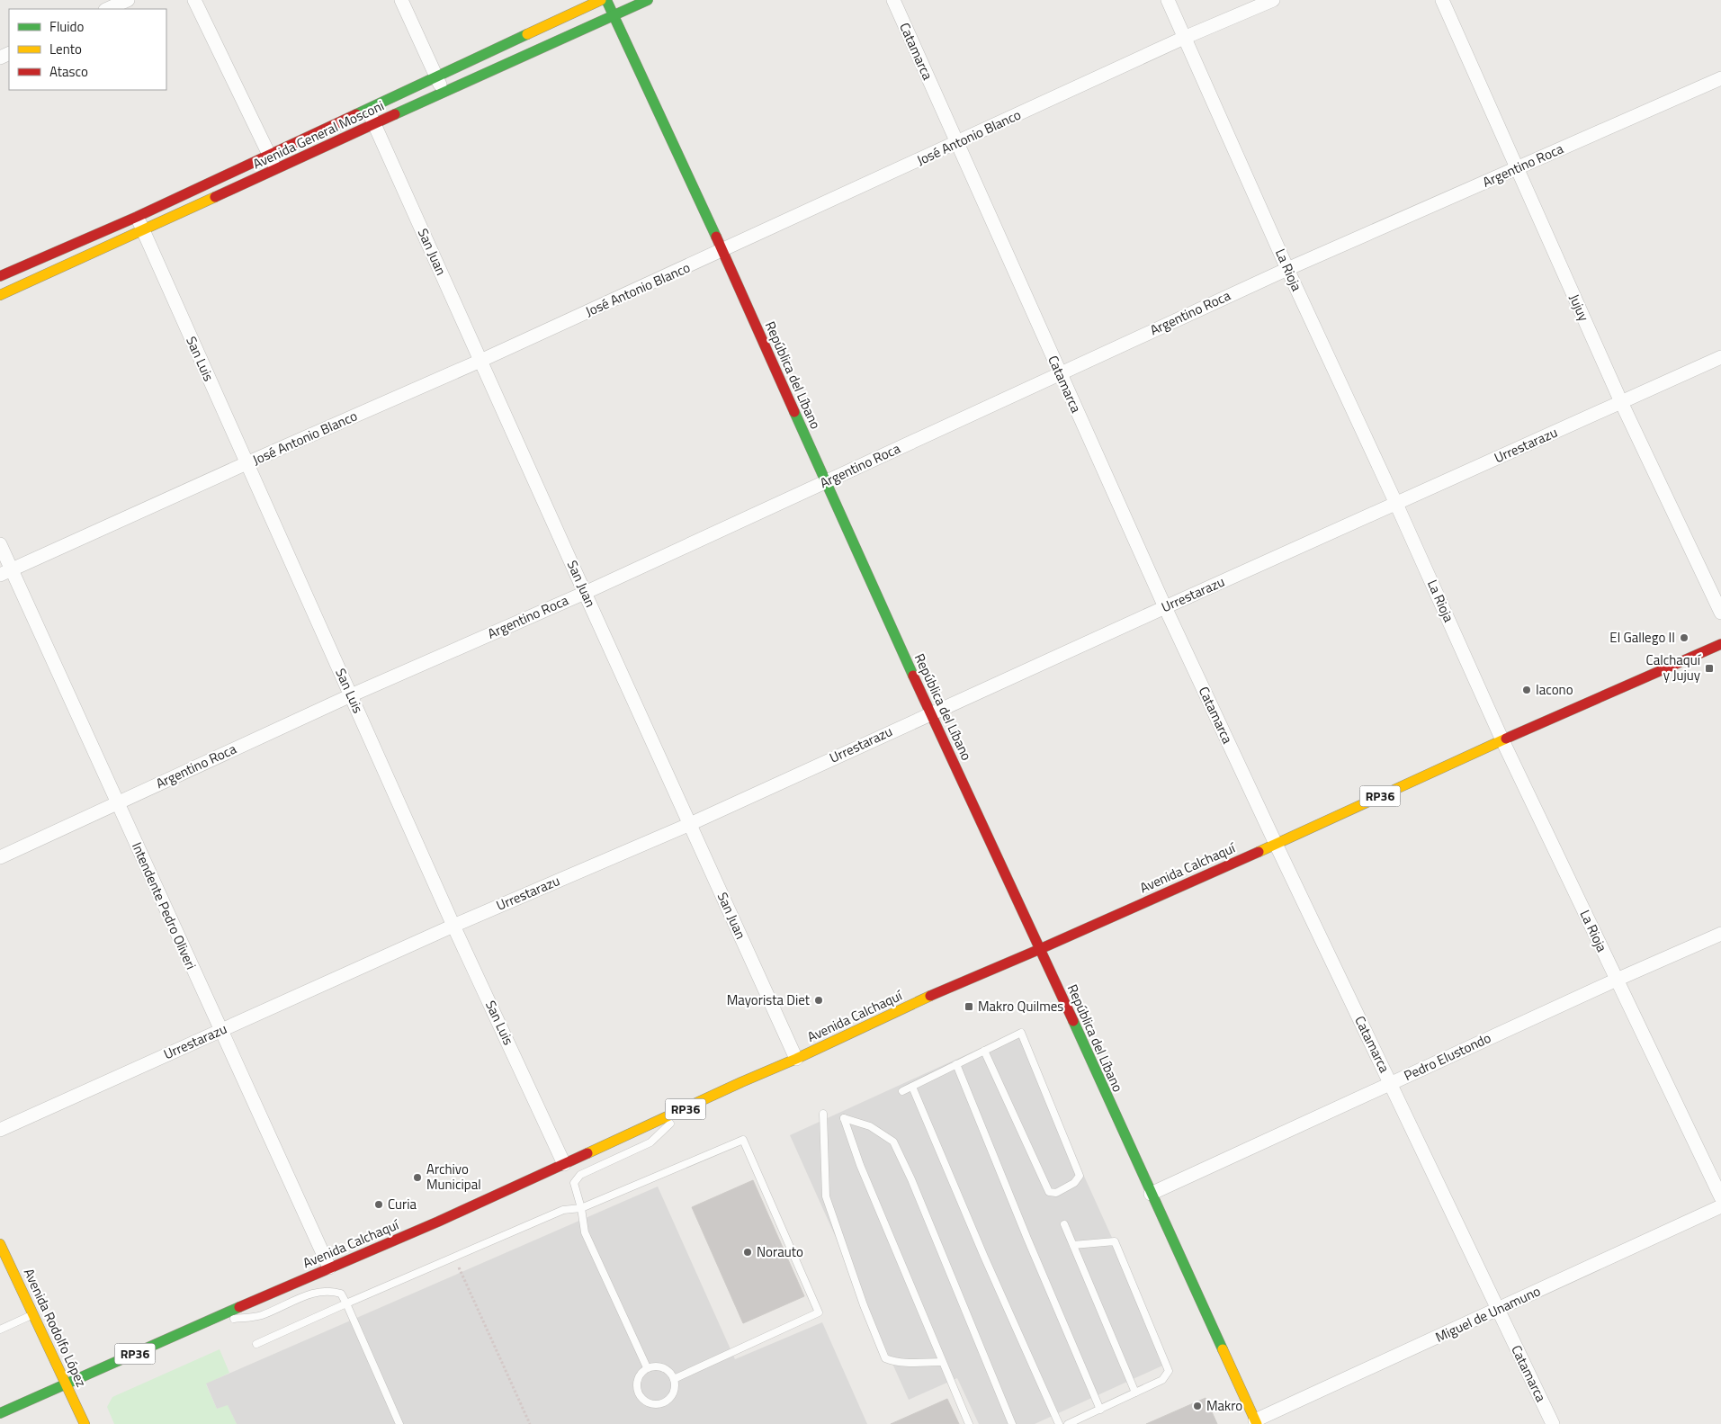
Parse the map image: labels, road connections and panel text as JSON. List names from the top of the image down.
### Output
{
  "streets": {
    "main road": [
      "Avenida General Mosconi",
      "República del Líbano",
      "RP36",
      "Avenida Calchaquí",
      "Avenida Rodolfo López"
    ],
    "street": [
      "Catamarca",
      "José Antonio Blanco",
      "Argentino Roca",
      "San Juan",
      "La Rioja",
      "Jujuy",
      "San Luis",
      "Urrestarazu",
      "Intendente Pedro Oliveri",
      "Pedro Elustondo",
      "Miguel de Unamuno"
    ]
  },
  "crossings": [
    ["Catamarca", "José Antonio Blanco"],
    ["Catamarca", "Argentino Roca"],
    ["Catamarca", "Urrestarazu"],
    ["Catamarca", "Avenida Calchaquí"],
    ["Catamarca", "Pedro Elustondo"],
    ["Catamarca", "Miguel de Unamuno"],
    ["Avenida General Mosconi", "San Juan"],
    ["Avenida General Mosconi", "San Luis"],
    ["Avenida General Mosconi", "República del Líbano"],
    ["José Antonio Blanco", "San Juan"],
    ["José Antonio Blanco", "La Rioja"],
    ["José Antonio Blanco", "San Luis"],
    ["José Antonio Blanco", "República del Líbano"],
    ["José Antonio Blanco", "Intendente Pedro Oliveri"],
    ["Argentino Roca", "San Juan"],
    ["Argentino Roca", "La Rioja"],
    ["Argentino Roca", "Jujuy"],
    ["Argentino Roca", "San Luis"],
    ["Argentino Roca", "República del Líbano"],
    ["Argentino Roca", "Intendente Pedro Oliveri"],
    ["San Juan", "Urrestarazu"],
    ["San Juan", "Avenida Calchaquí"],
    ["La Rioja", "Urrestarazu"],
    ["La Rioja", "Avenida Calchaquí"],
    ["La Rioja", "Pedro Elustondo"],
    ["Jujuy", "Urrestarazu"],
    ["San Luis", "Urrestarazu"],
    ["San Luis", "Avenida Calchaquí"],
    ["República del Líbano", "Urrestarazu"],
    ["República del Líbano", "Avenida Calchaquí"],
    ["República del Líbano", "Pedro Elustondo"],
    ["República del Líbano", "Miguel de Unamuno"],
    ["Urrestarazu", "Intendente Pedro Oliveri"],
    ["Avenida Calchaquí", "Intendente Pedro Oliveri"],
    ["Avenida Calchaquí", "Avenida Rodolfo López"]
  ],
  "places": {
    "other": [
      "El Gallego II",
      "Iacono",
      "Mayorista Diet",
      "Archivo Municipal",
      "Curia",
      "Norauto",
      "Makro"
    ],
    "transit": ["Calchaquí y Jujuy", "Makro Quilmes"]
  },
  "legend": ["Fluido", "Lento", "Atasco"]
}
